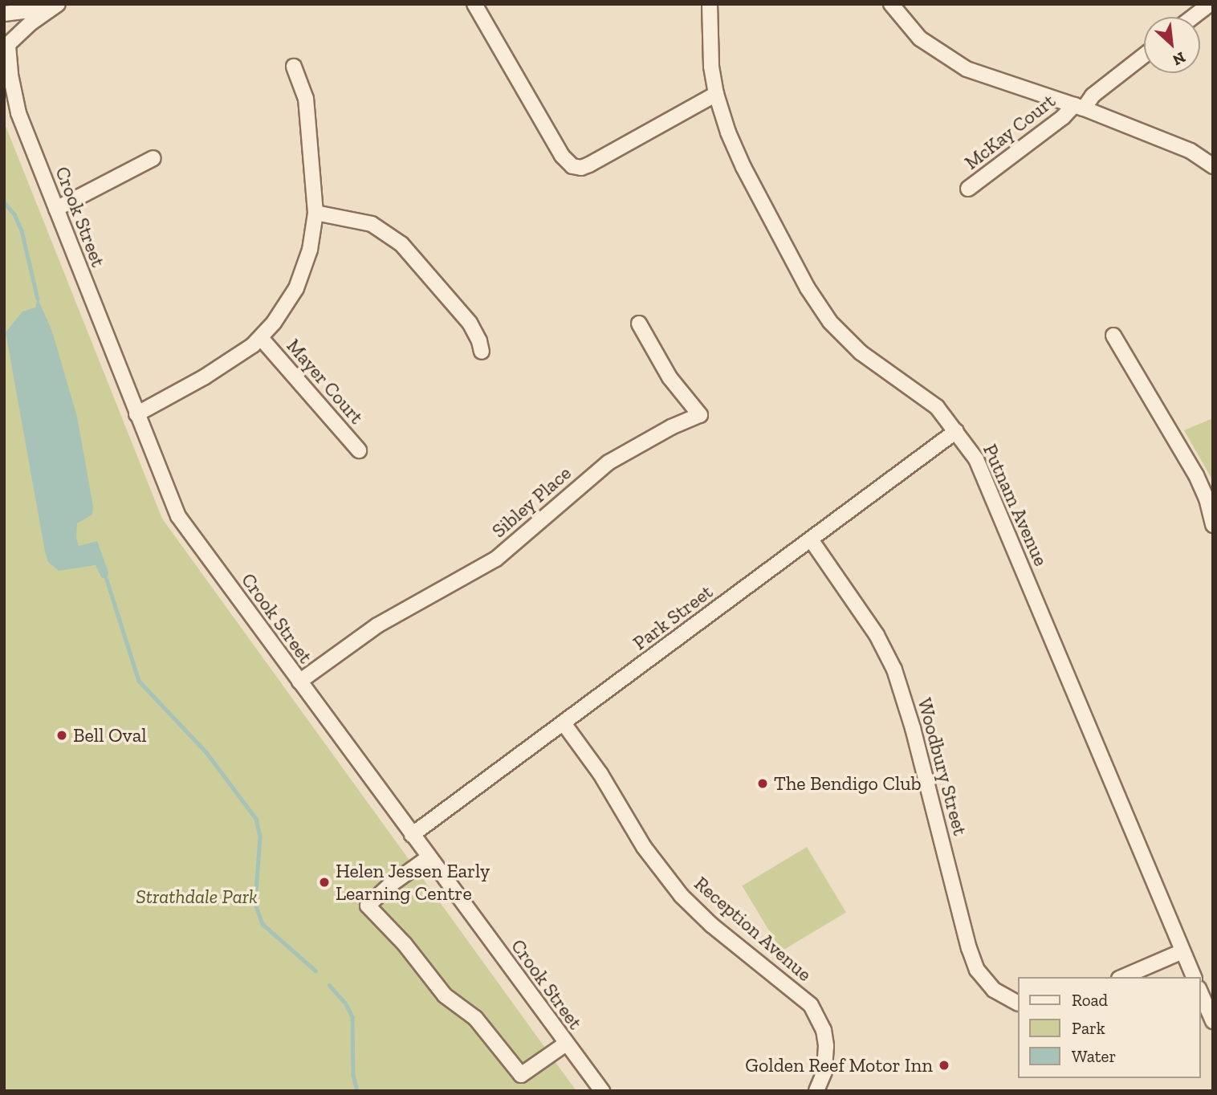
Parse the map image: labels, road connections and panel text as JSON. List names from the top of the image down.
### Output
{
  "streets": {
    "street": [
      "McKay Court",
      "Crook Street",
      "Mayer Court",
      "Sibley Place",
      "Putnam Avenue",
      "Park Street",
      "Woodbury Street",
      "Reception Avenue"
    ]
  },
  "crossings": [
    ["Crook Street", "Sibley Place"],
    ["Crook Street", "Park Street"],
    ["Putnam Avenue", "Park Street"],
    ["Park Street", "Woodbury Street"],
    ["Park Street", "Reception Avenue"]
  ],
  "parks": ["Strathdale Park"],
  "places": [
    "Bell Oval",
    "The Bendigo Club",
    "Helen Jessen Early Learning Centre",
    "Golden Reef Motor Inn"
  ],
  "legend": ["Road", "Park", "Water"],
  "north": "bottom right"
}
